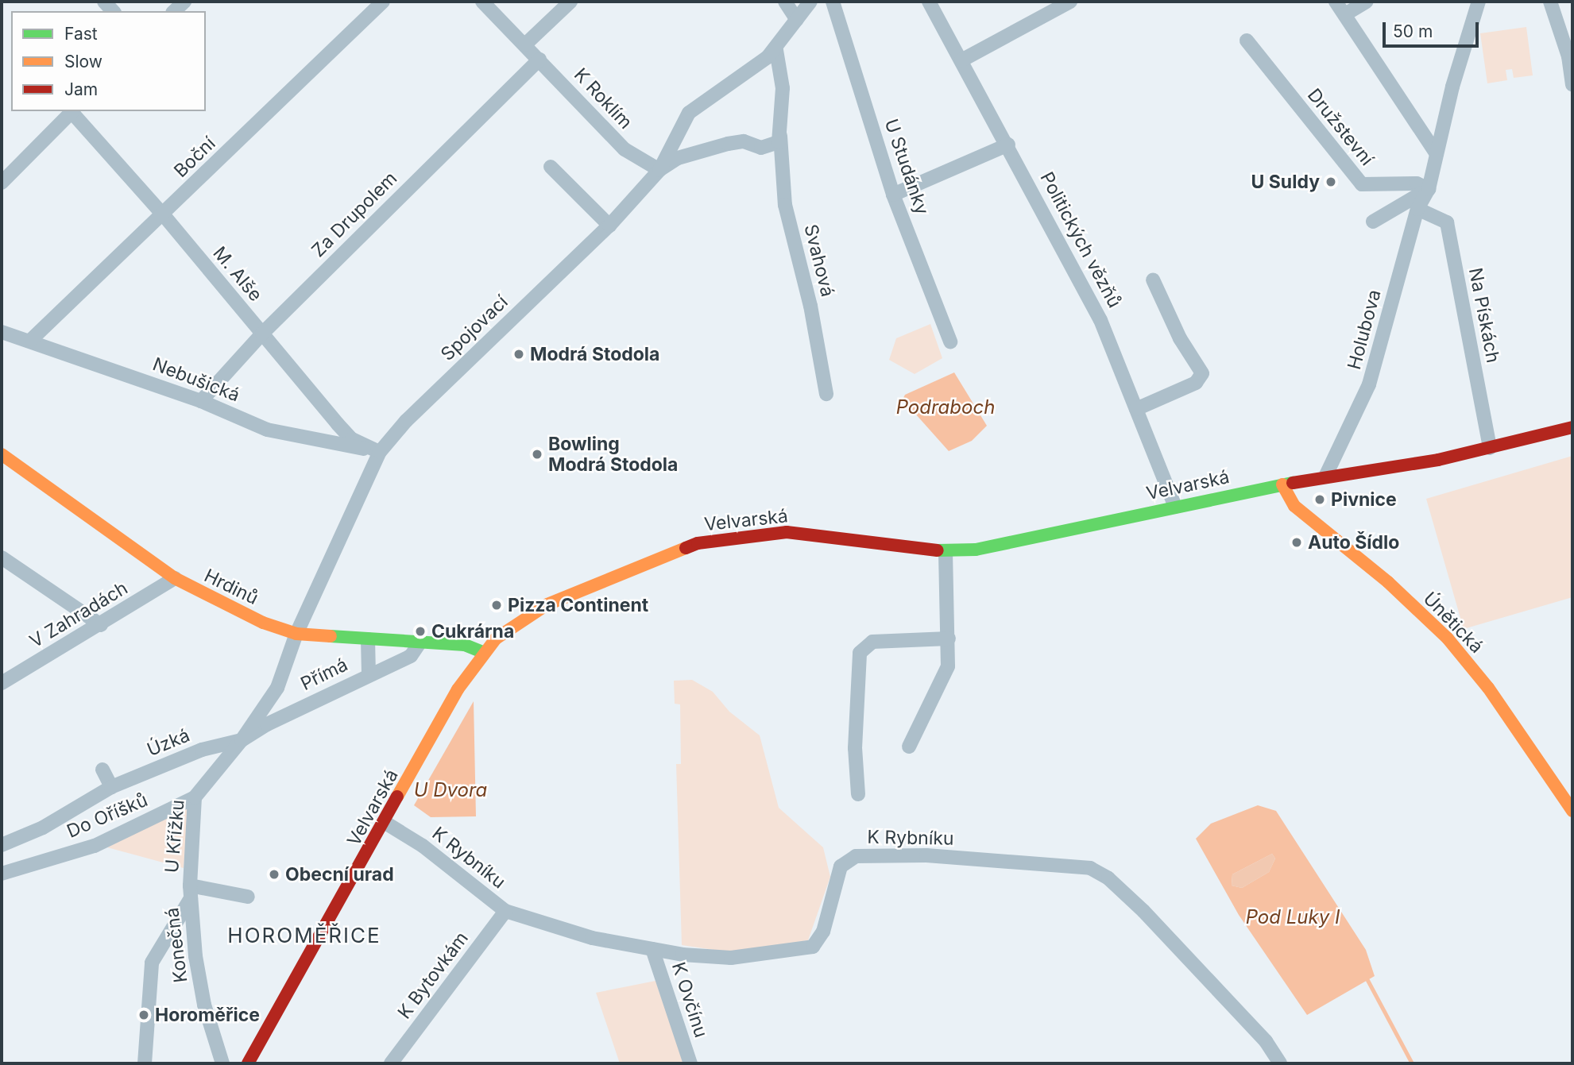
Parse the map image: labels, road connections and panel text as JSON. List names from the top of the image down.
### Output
{
  "streets": {
    "main road": ["Velvarská", "Hrdinů", "Únětická"],
    "street": [
      "K Roklím",
      "Družstevní",
      "Boční",
      "U Studánky",
      "Za Drupolem",
      "Politických vězňů",
      "Svahová",
      "M. Alše",
      "Na Pískách",
      "Spojovací",
      "Holubova",
      "Nebušická",
      "V Zahradách",
      "Přímá",
      "Úzká",
      "Do Oříšků",
      "U Křížku",
      "K Rybníku",
      "Konečná",
      "K Bytovkám",
      "K Ovčínu"
    ]
  },
  "crossings": [
    ["K Roklím", "Za Drupolem"],
    ["K Roklím", "Spojovací"],
    ["Družstevní", "Holubova"],
    ["Boční", "M. Alše"],
    ["Boční", "Nebušická"],
    ["Za Drupolem", "M. Alše"],
    ["Za Drupolem", "Nebušická"],
    ["Politických vězňů", "Velvarská"],
    ["Svahová", "Spojovací"],
    ["M. Alše", "Spojovací"],
    ["M. Alše", "Nebušická"],
    ["Na Pískách", "Holubova"],
    ["Na Pískách", "Velvarská"],
    ["Spojovací", "Nebušická"],
    ["Spojovací", "Hrdinů"],
    ["Spojovací", "Přímá"],
    ["Spojovací", "Úzká"],
    ["Spojovací", "U Křížku"],
    ["Holubova", "Velvarská"],
    ["Velvarská", "Hrdinů"],
    ["Velvarská", "Únětická"],
    ["Velvarská", "K Rybníku"],
    ["Hrdinů", "V Zahradách"],
    ["Hrdinů", "Přímá"],
    ["Přímá", "Úzká"],
    ["Přímá", "U Křížku"],
    ["Úzká", "U Křížku"],
    ["Do Oříšků", "U Křížku"],
    ["U Křížku", "Konečná"],
    ["K Rybníku", "K Bytovkám"],
    ["K Rybníku", "K Ovčínu"]
  ],
  "districts": ["HOROMĚŘICE"],
  "water": ["Podraboch", "U Dvora", "Pod Luky Ⅰ"],
  "places": [
    "U Suldy",
    "Modrá Stodola",
    "Bowling Modrá Stodola",
    "Pivnice",
    "Auto Šídlo",
    "Pizza Continent",
    "Cukrárna",
    "Obecní urad",
    "Horoměřice"
  ],
  "legend": ["Fast", "Slow", "Jam"],
  "scale_bar": "50 m"
}
